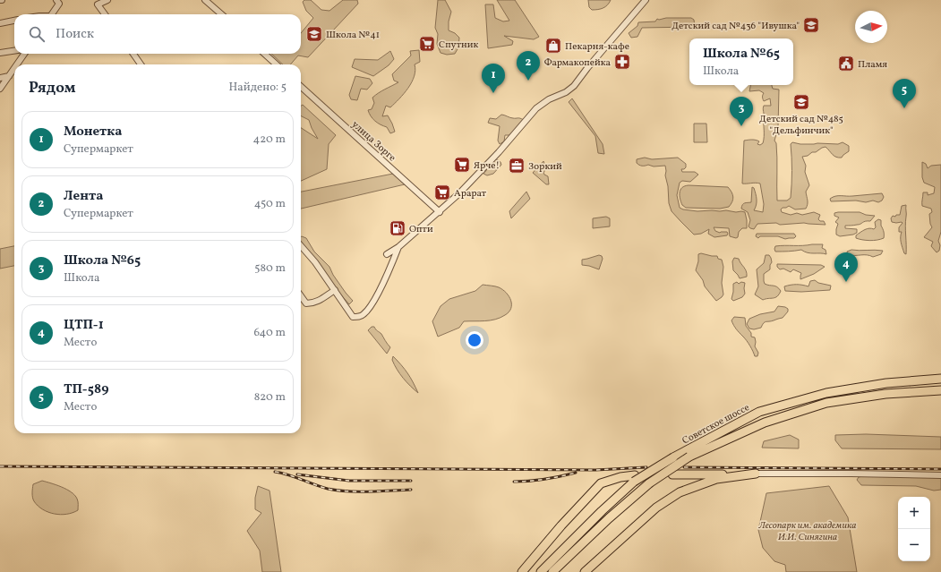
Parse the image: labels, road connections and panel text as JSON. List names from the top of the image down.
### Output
{
  "streets": {
    "highway": ["Советское шоссе"],
    "street": ["улица Зорге"]
  },
  "parks": ["Лесопарк им. академика И.И. Синягина"],
  "places": {
    "school or university": ["Детский сад №436 \"Ивушка\"", "Школа №41", "Детский сад №485 \"Дельфинчик\""],
    "supermarket": ["Спутник", "Ярче!", "Арарат"],
    "shop": ["Пекарня-кафе"],
    "pharmacy": ["Фармакопейка"],
    "public building": ["Пламя"],
    "office": ["Зоркий"],
    "fuel station": ["Опти"]
  },
  "north": "right",
  "page": {
    "search": "Поиск",
    "popup": ["Школа №65", "Школа"],
    "pins": [
      "2",
      "1",
      "5",
      "3",
      "4"
    ],
    "heading": ["Рядом", "Найдено: 5"],
    "list": [
      {
        "mark": "1",
        "name": "Монетка",
        "note": "Супермаркет",
        "value": "420 m"
      },
      {
        "mark": "2",
        "name": "Лента",
        "note": "Супермаркет",
        "value": "450 m"
      },
      {
        "mark": "3",
        "name": "Школа №65",
        "note": "Школа",
        "value": "580 m"
      },
      {
        "mark": "4",
        "name": "ЦТП-1",
        "note": "Место",
        "value": "640 m"
      },
      {
        "mark": "5",
        "name": "ТП-589",
        "note": "Место",
        "value": "820 m"
      }
    ],
    "map_buttons": ["+", "−"]
  }
}
